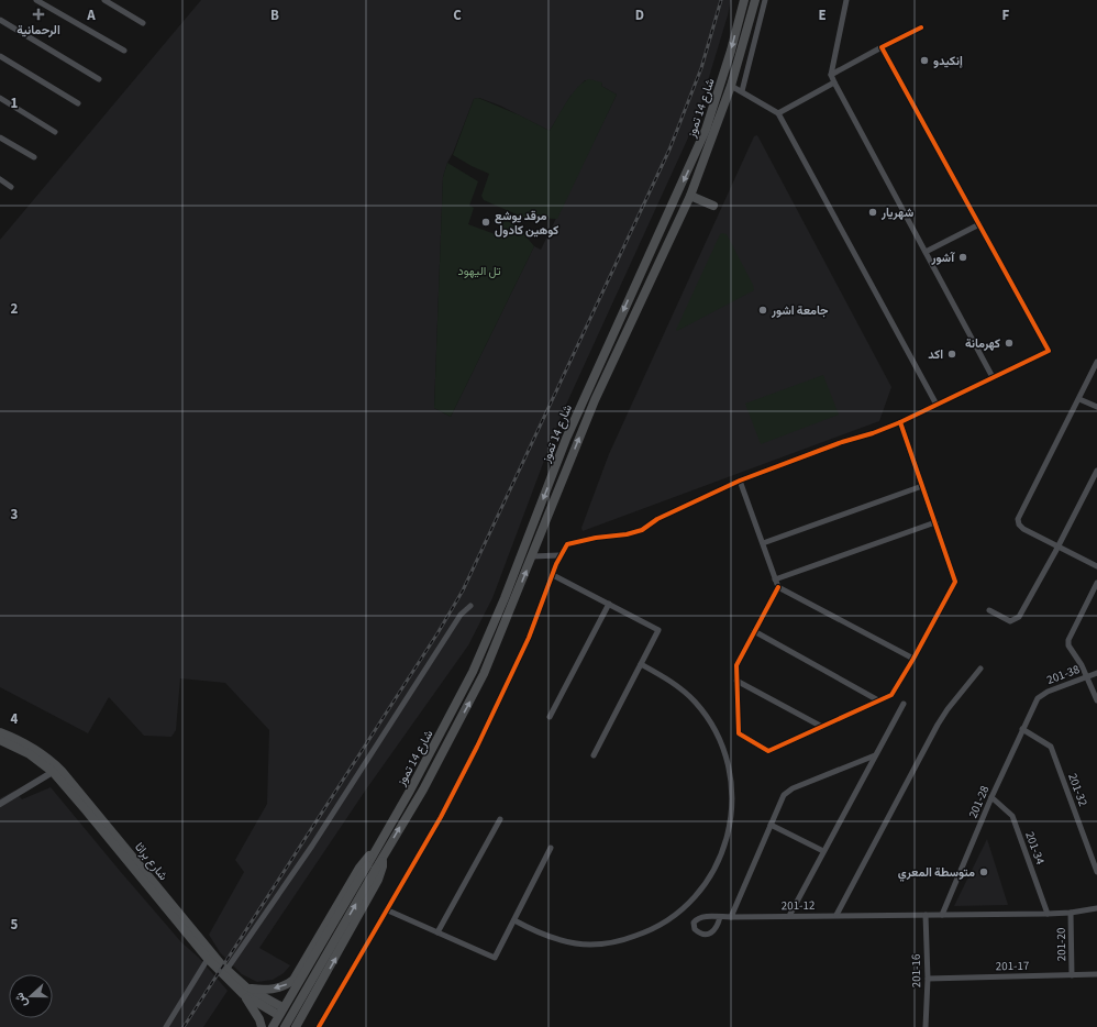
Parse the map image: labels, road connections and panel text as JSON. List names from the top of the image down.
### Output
{
  "streets": {
    "main road": ["شارع 14 تموز", "شارع براثا"],
    "street": [
      "201-38",
      "201-32",
      "201-28",
      "201-34",
      "201-12",
      "201-20",
      "201-17",
      "201-16"
    ]
  },
  "crossings": [
    ["201-38", "201-28"],
    ["201-32", "201-28"],
    ["201-28", "201-34"],
    ["201-28", "201-12"],
    ["201-34", "201-12"],
    ["201-12", "201-20"],
    ["201-12", "201-16"],
    ["201-20", "201-17"],
    ["201-17", "201-16"]
  ],
  "parks": ["تل اليهود"],
  "places": {
    "health": ["الرحمانية"],
    "other": [
      "إنكيدو",
      "شهريار",
      "مرقد يوشع كوهين كادول",
      "آشور",
      "جامعة اشور",
      "كهرمانة",
      "اكد",
      "متوسطة المعري"
    ]
  },
  "north": "left",
  "grid": {
    "columns": [
      "A",
      "B",
      "C",
      "D",
      "E",
      "F"
    ],
    "rows": [
      "1",
      "2",
      "3",
      "4",
      "5"
    ]
  }
}
